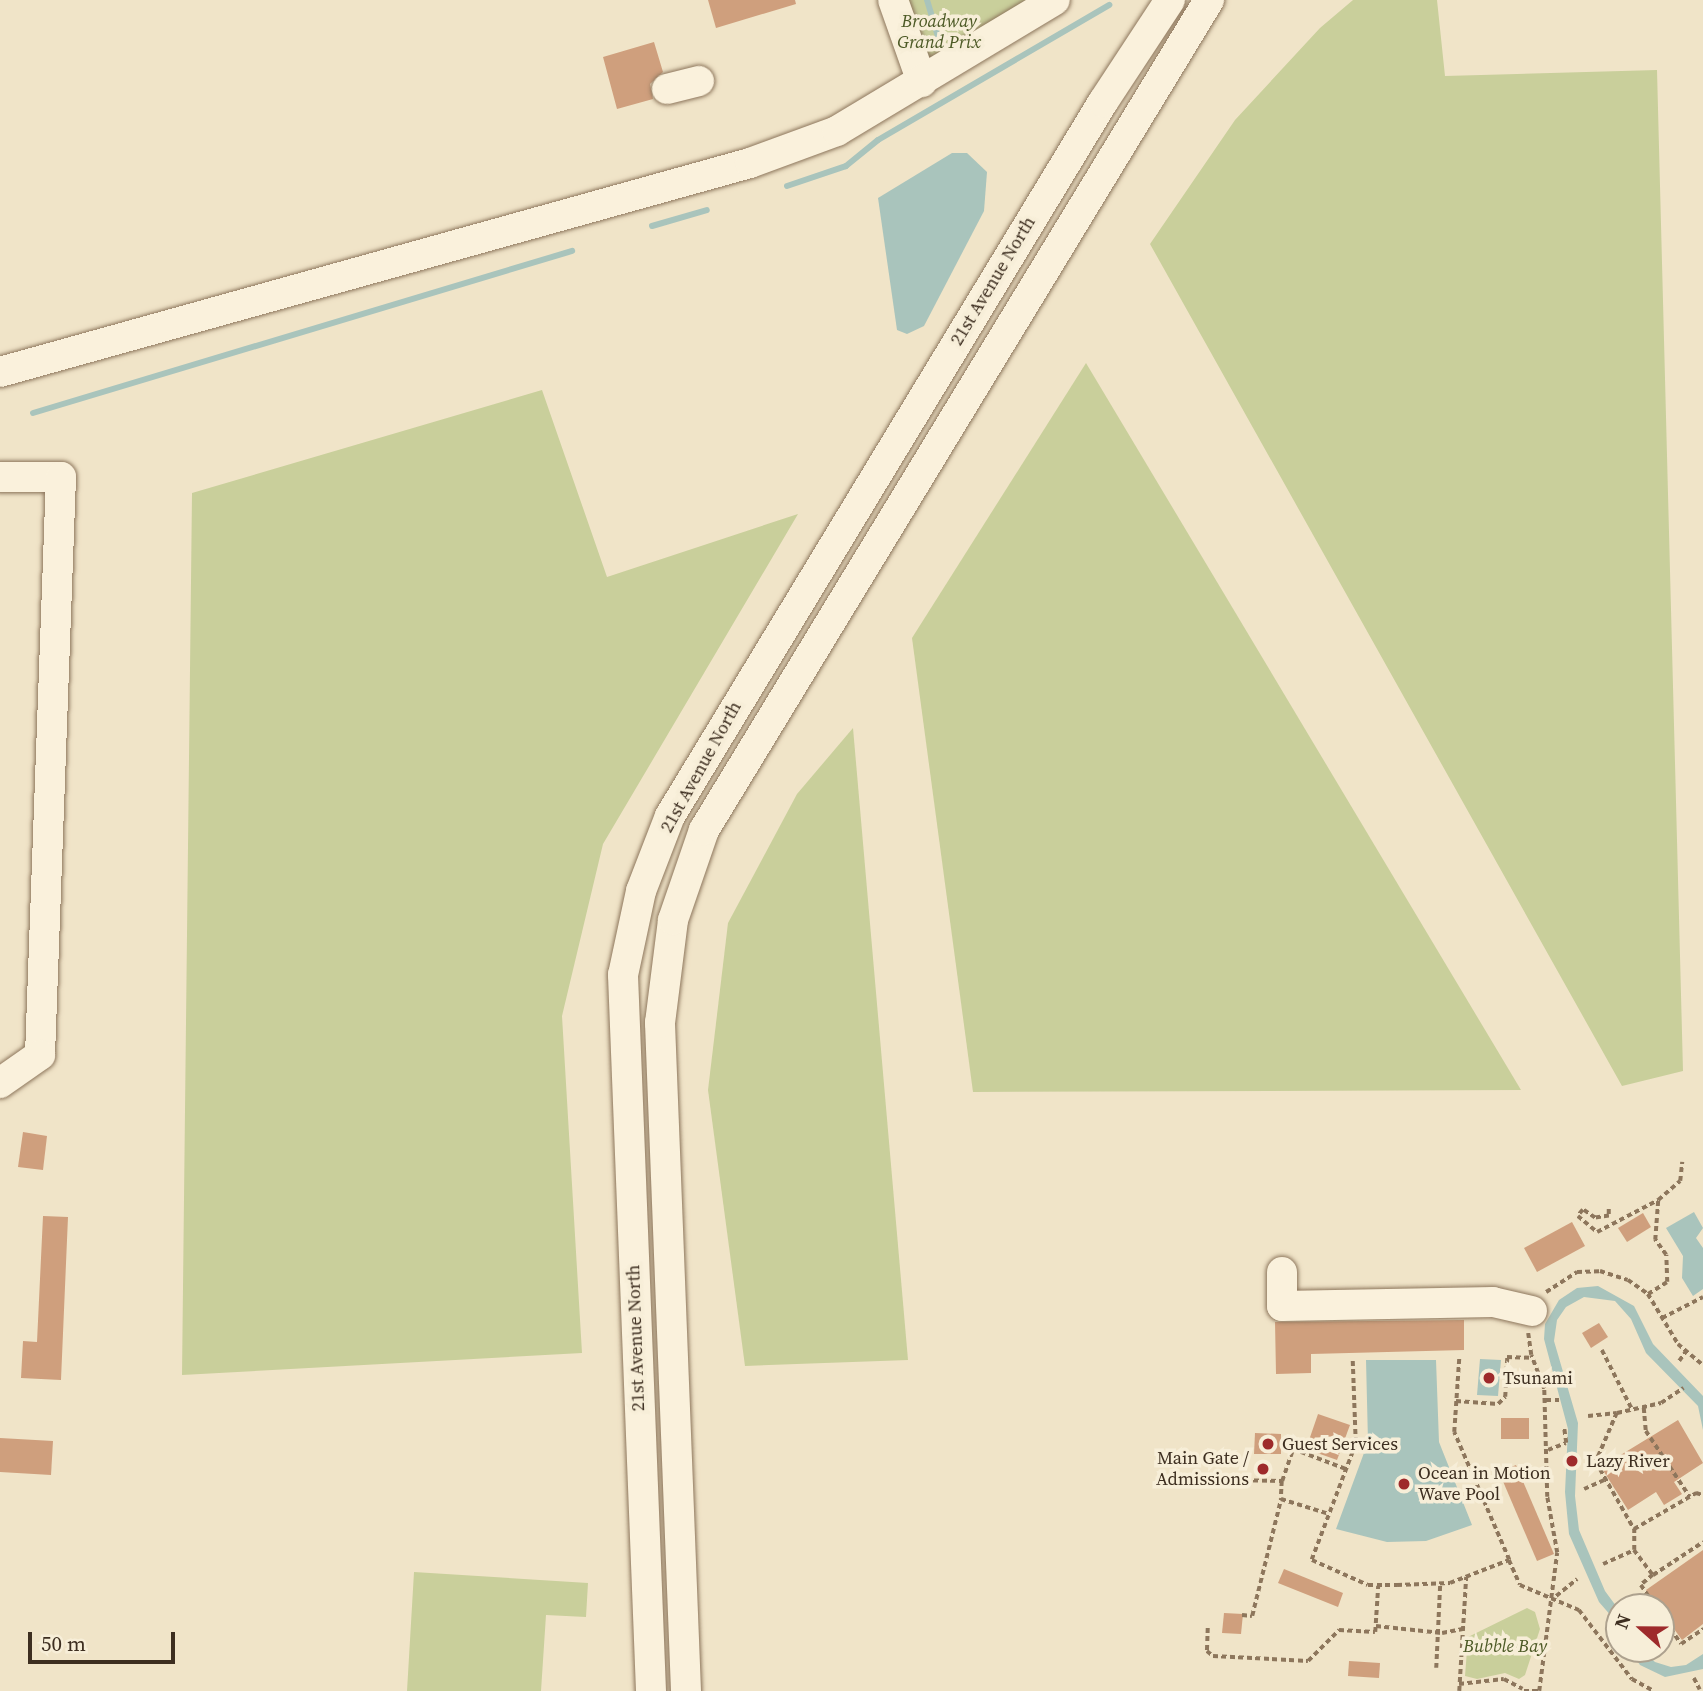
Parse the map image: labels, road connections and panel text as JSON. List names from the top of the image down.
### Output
{
  "streets": {
    "street": ["21st Avenue North"]
  },
  "parks": ["Broadway Grand Prix", "Bubble Bay"],
  "places": [
    "Tsunami",
    "Guest Services",
    "Lazy River",
    "Main Gate / Admissions",
    "Ocean in Motion Wave Pool"
  ],
  "scale_bar": "50 m",
  "north": "left"
}
